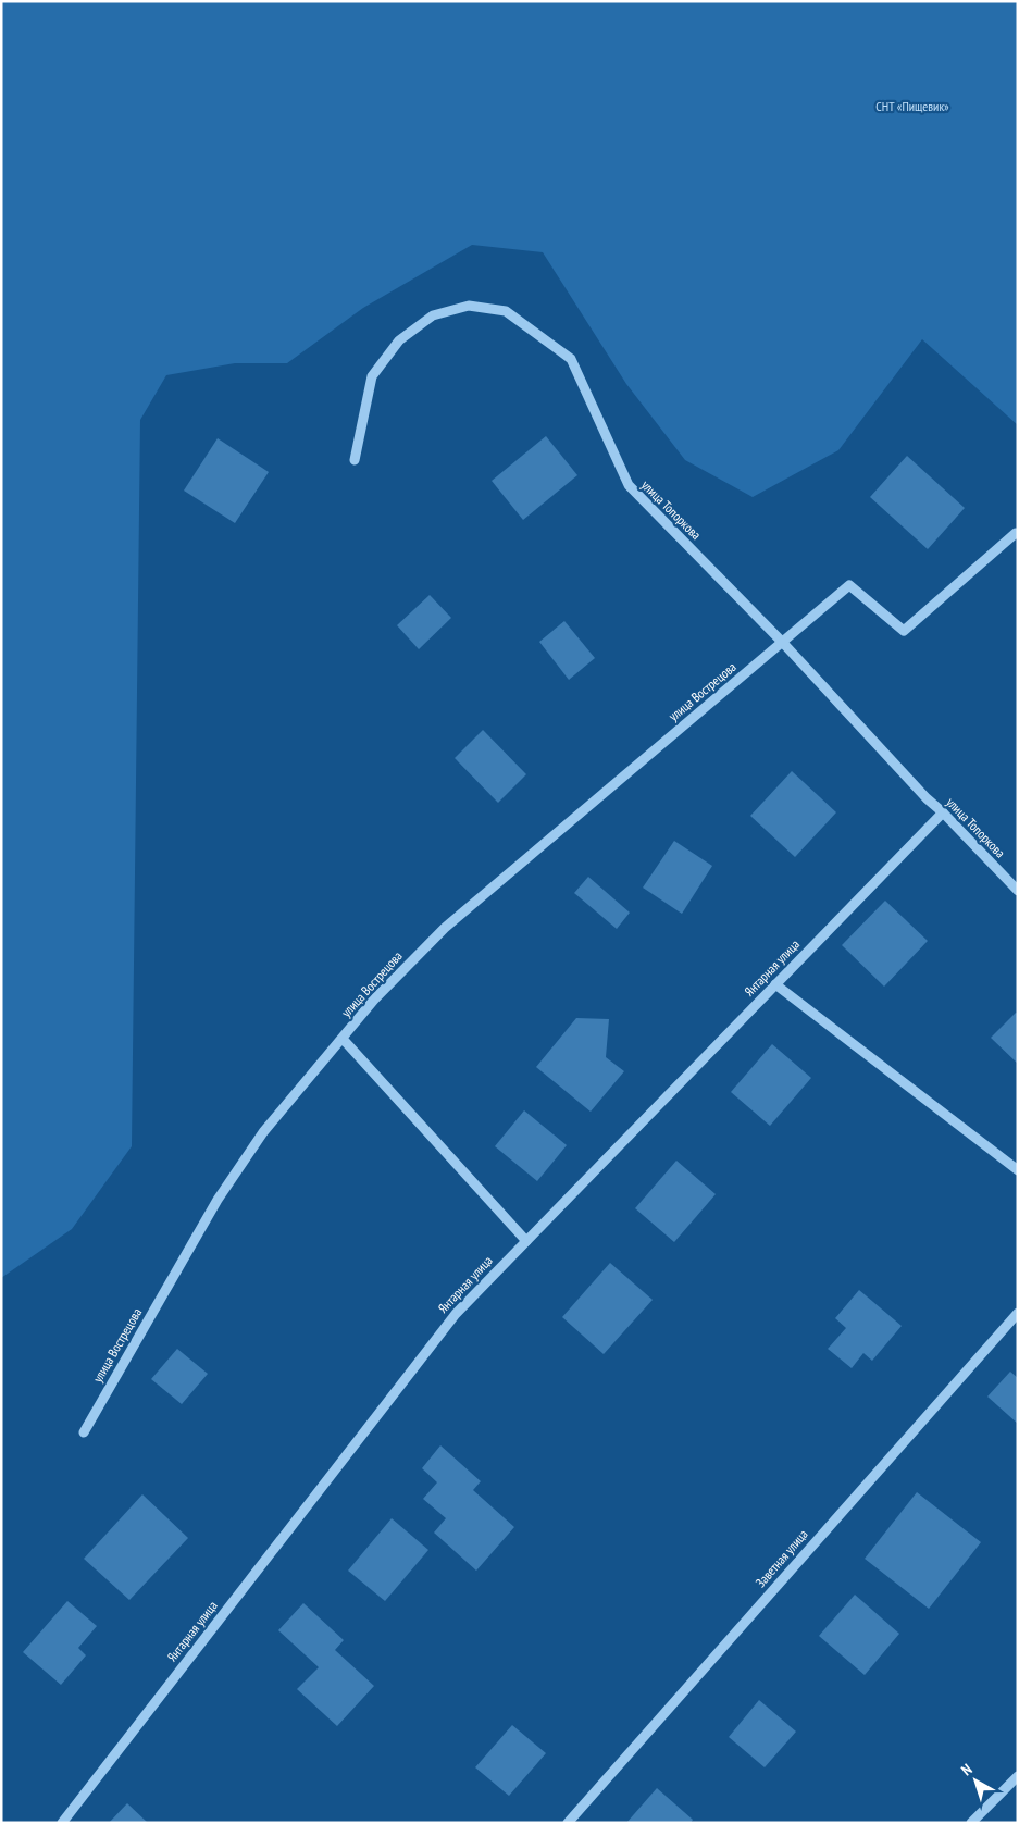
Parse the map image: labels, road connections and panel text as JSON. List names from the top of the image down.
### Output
{
  "streets": {
    "street": [
      "улица Топоркова",
      "улица Вострецова",
      "Янтарная улица",
      "Заветная улица"
    ]
  },
  "crossings": [
    ["улица Топоркова", "улица Вострецова"],
    ["улица Топоркова", "Янтарная улица"]
  ],
  "parks": ["СНТ «Пищевик»"],
  "north": "top left"
}
